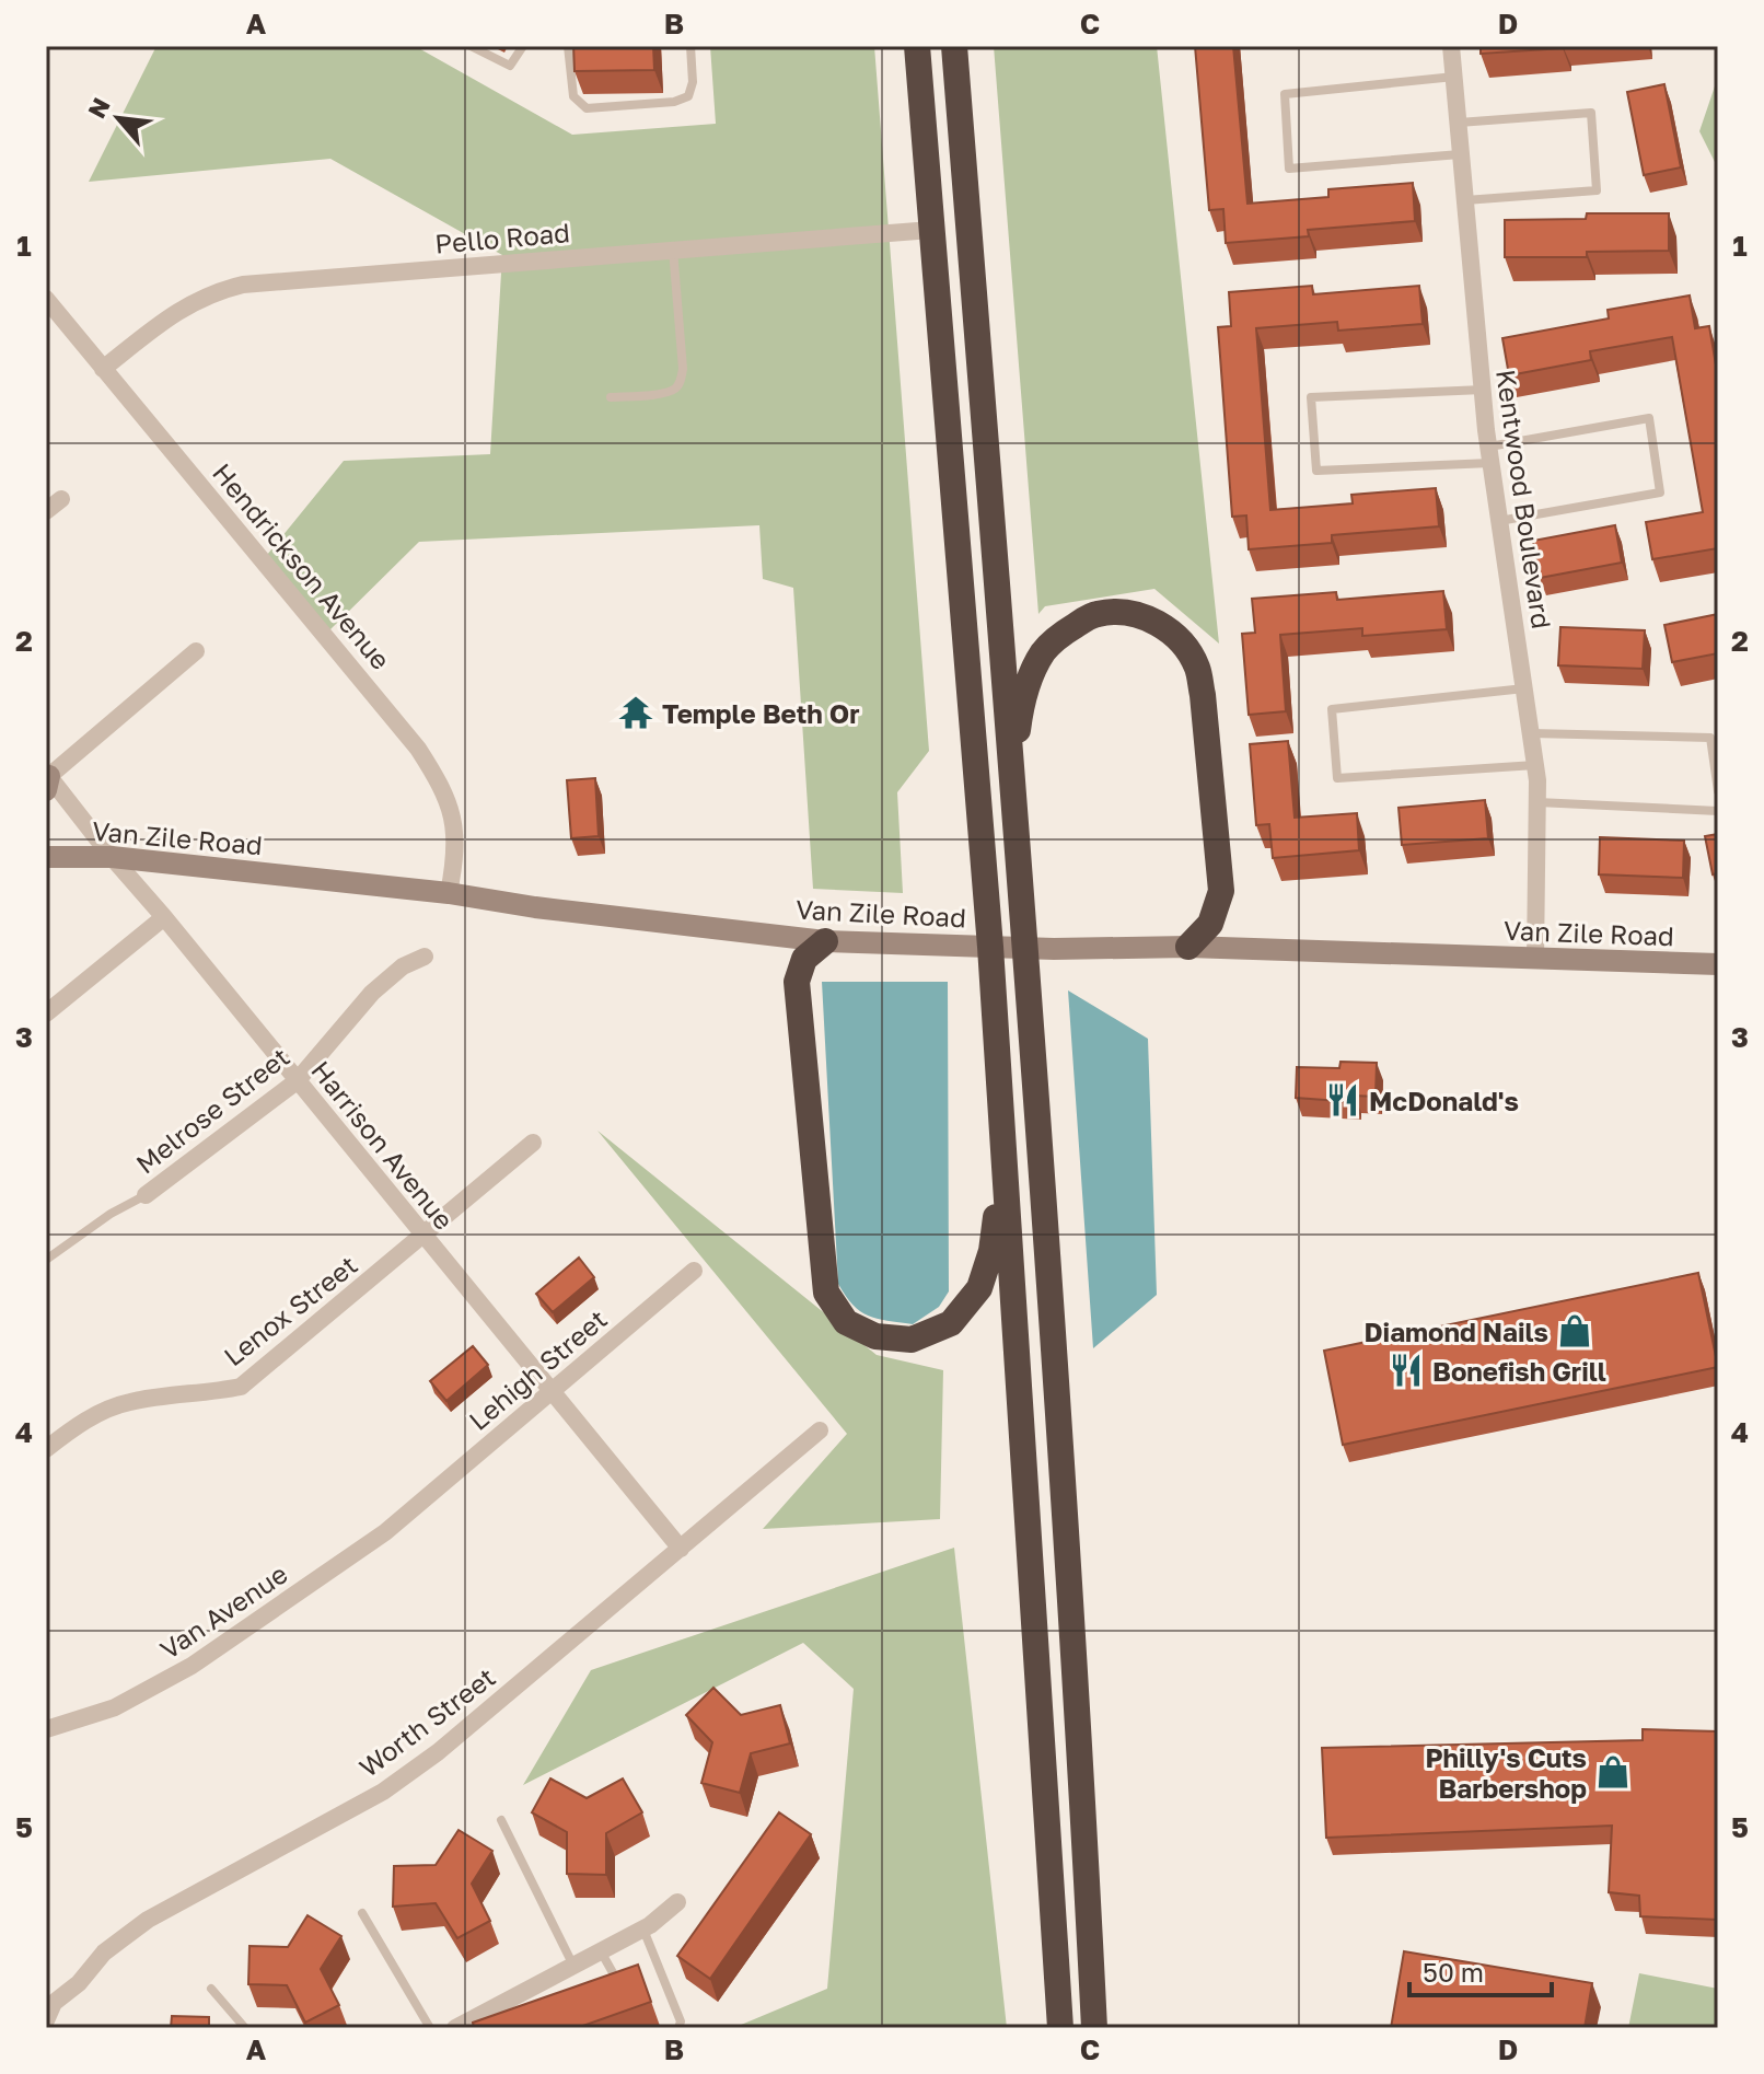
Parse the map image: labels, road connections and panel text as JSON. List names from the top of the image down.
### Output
{
  "streets": {
    "street": [
      "Pello Road",
      "Kentwood Boulevard",
      "Hendrickson Avenue",
      "Van Zile Road",
      "Melrose Street",
      "Harrison Avenue",
      "Lenox Street",
      "Lehigh Street",
      "Van Avenue",
      "Worth Street"
    ]
  },
  "crossings": [
    ["Pello Road", "Hendrickson Avenue"],
    ["Kentwood Boulevard", "Van Zile Road"],
    ["Hendrickson Avenue", "Van Zile Road"],
    ["Van Zile Road", "Harrison Avenue"],
    ["Melrose Street", "Harrison Avenue"],
    ["Harrison Avenue", "Lenox Street"],
    ["Harrison Avenue", "Lehigh Street"],
    ["Harrison Avenue", "Worth Street"],
    ["Lehigh Street", "Van Avenue"]
  ],
  "places": {
    "temple": ["Temple Beth Or"],
    "restaurant": ["McDonald's", "Bonefish Grill"],
    "shop": ["Diamond Nails", "Philly's Cuts Barbershop"]
  },
  "scale_bar": "50 m",
  "north": "top left",
  "grid": {
    "columns": [
      "A",
      "B",
      "C",
      "D"
    ],
    "rows": [
      "1",
      "2",
      "3",
      "4",
      "5"
    ]
  }
}
